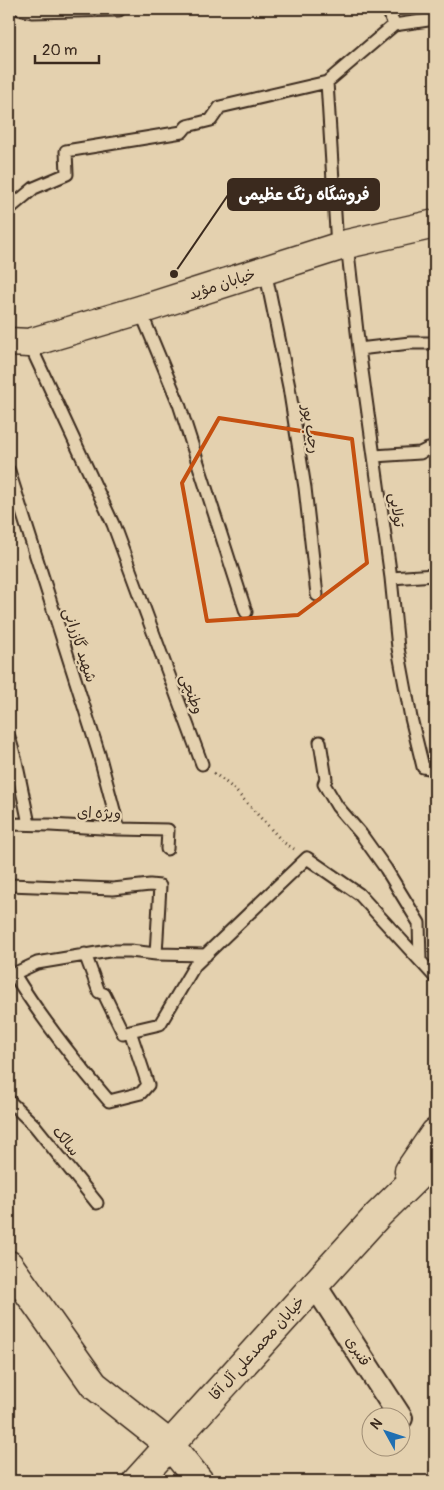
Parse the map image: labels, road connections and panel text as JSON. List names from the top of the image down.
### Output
{
  "streets": {
    "street": ["خیابان مؤید", "خیابان محمدعلی آل آقا", "قنبری"],
    "lane": [
      "رجب پور",
      "تولایی",
      "شهید گازرانی",
      "وطنچی",
      "ویژه ای",
      "سالک"
    ]
  },
  "crossings": [
    ["خیابان مؤید", "رجب پور"],
    ["خیابان مؤید", "تولایی"],
    ["خیابان مؤید", "وطنچی"],
    ["شهید گازرانی", "ویژه ای"],
    ["خیابان محمدعلی آل آقا", "قنبری"]
  ],
  "places": ["فروشگاه رنگ عظیمی"],
  "scale_bar": "20 m",
  "north": "top left"
}
